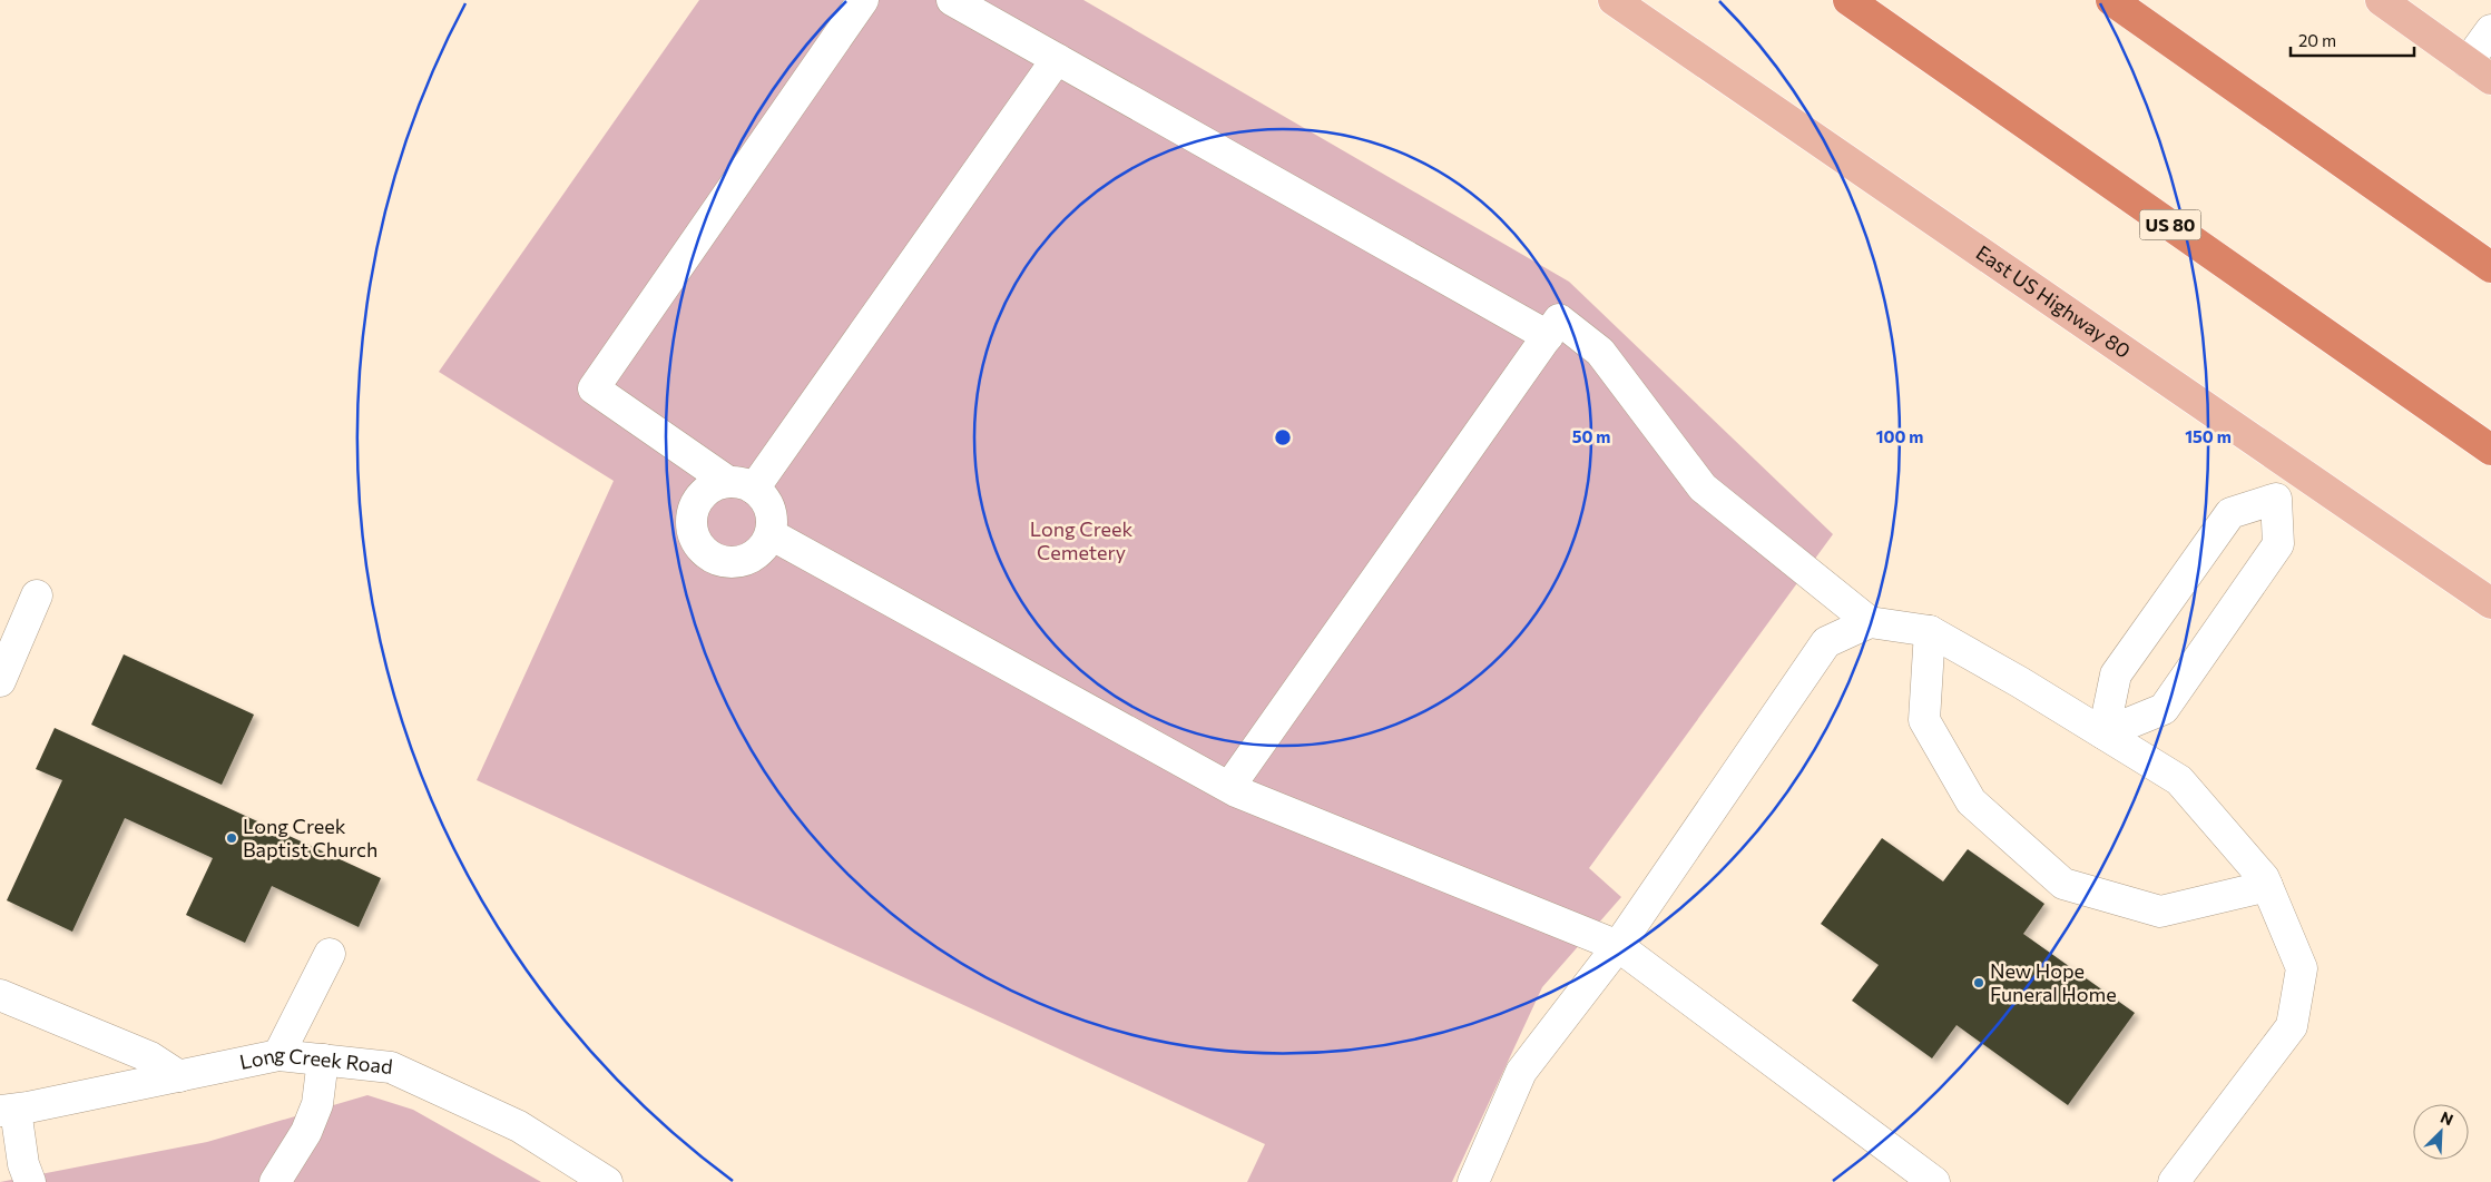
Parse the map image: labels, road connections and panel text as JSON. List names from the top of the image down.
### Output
{
  "streets": {
    "highway": ["US 80"],
    "main road": ["East US Highway 80"],
    "street": ["Long Creek Road"]
  },
  "parks": ["Long Creek Cemetery"],
  "places": ["Long Creek Baptist Church", "New Hope Funeral Home"],
  "scale_bar": "20 m",
  "north": "top right",
  "rings": ["50 m", "100 m", "150 m"]
}
